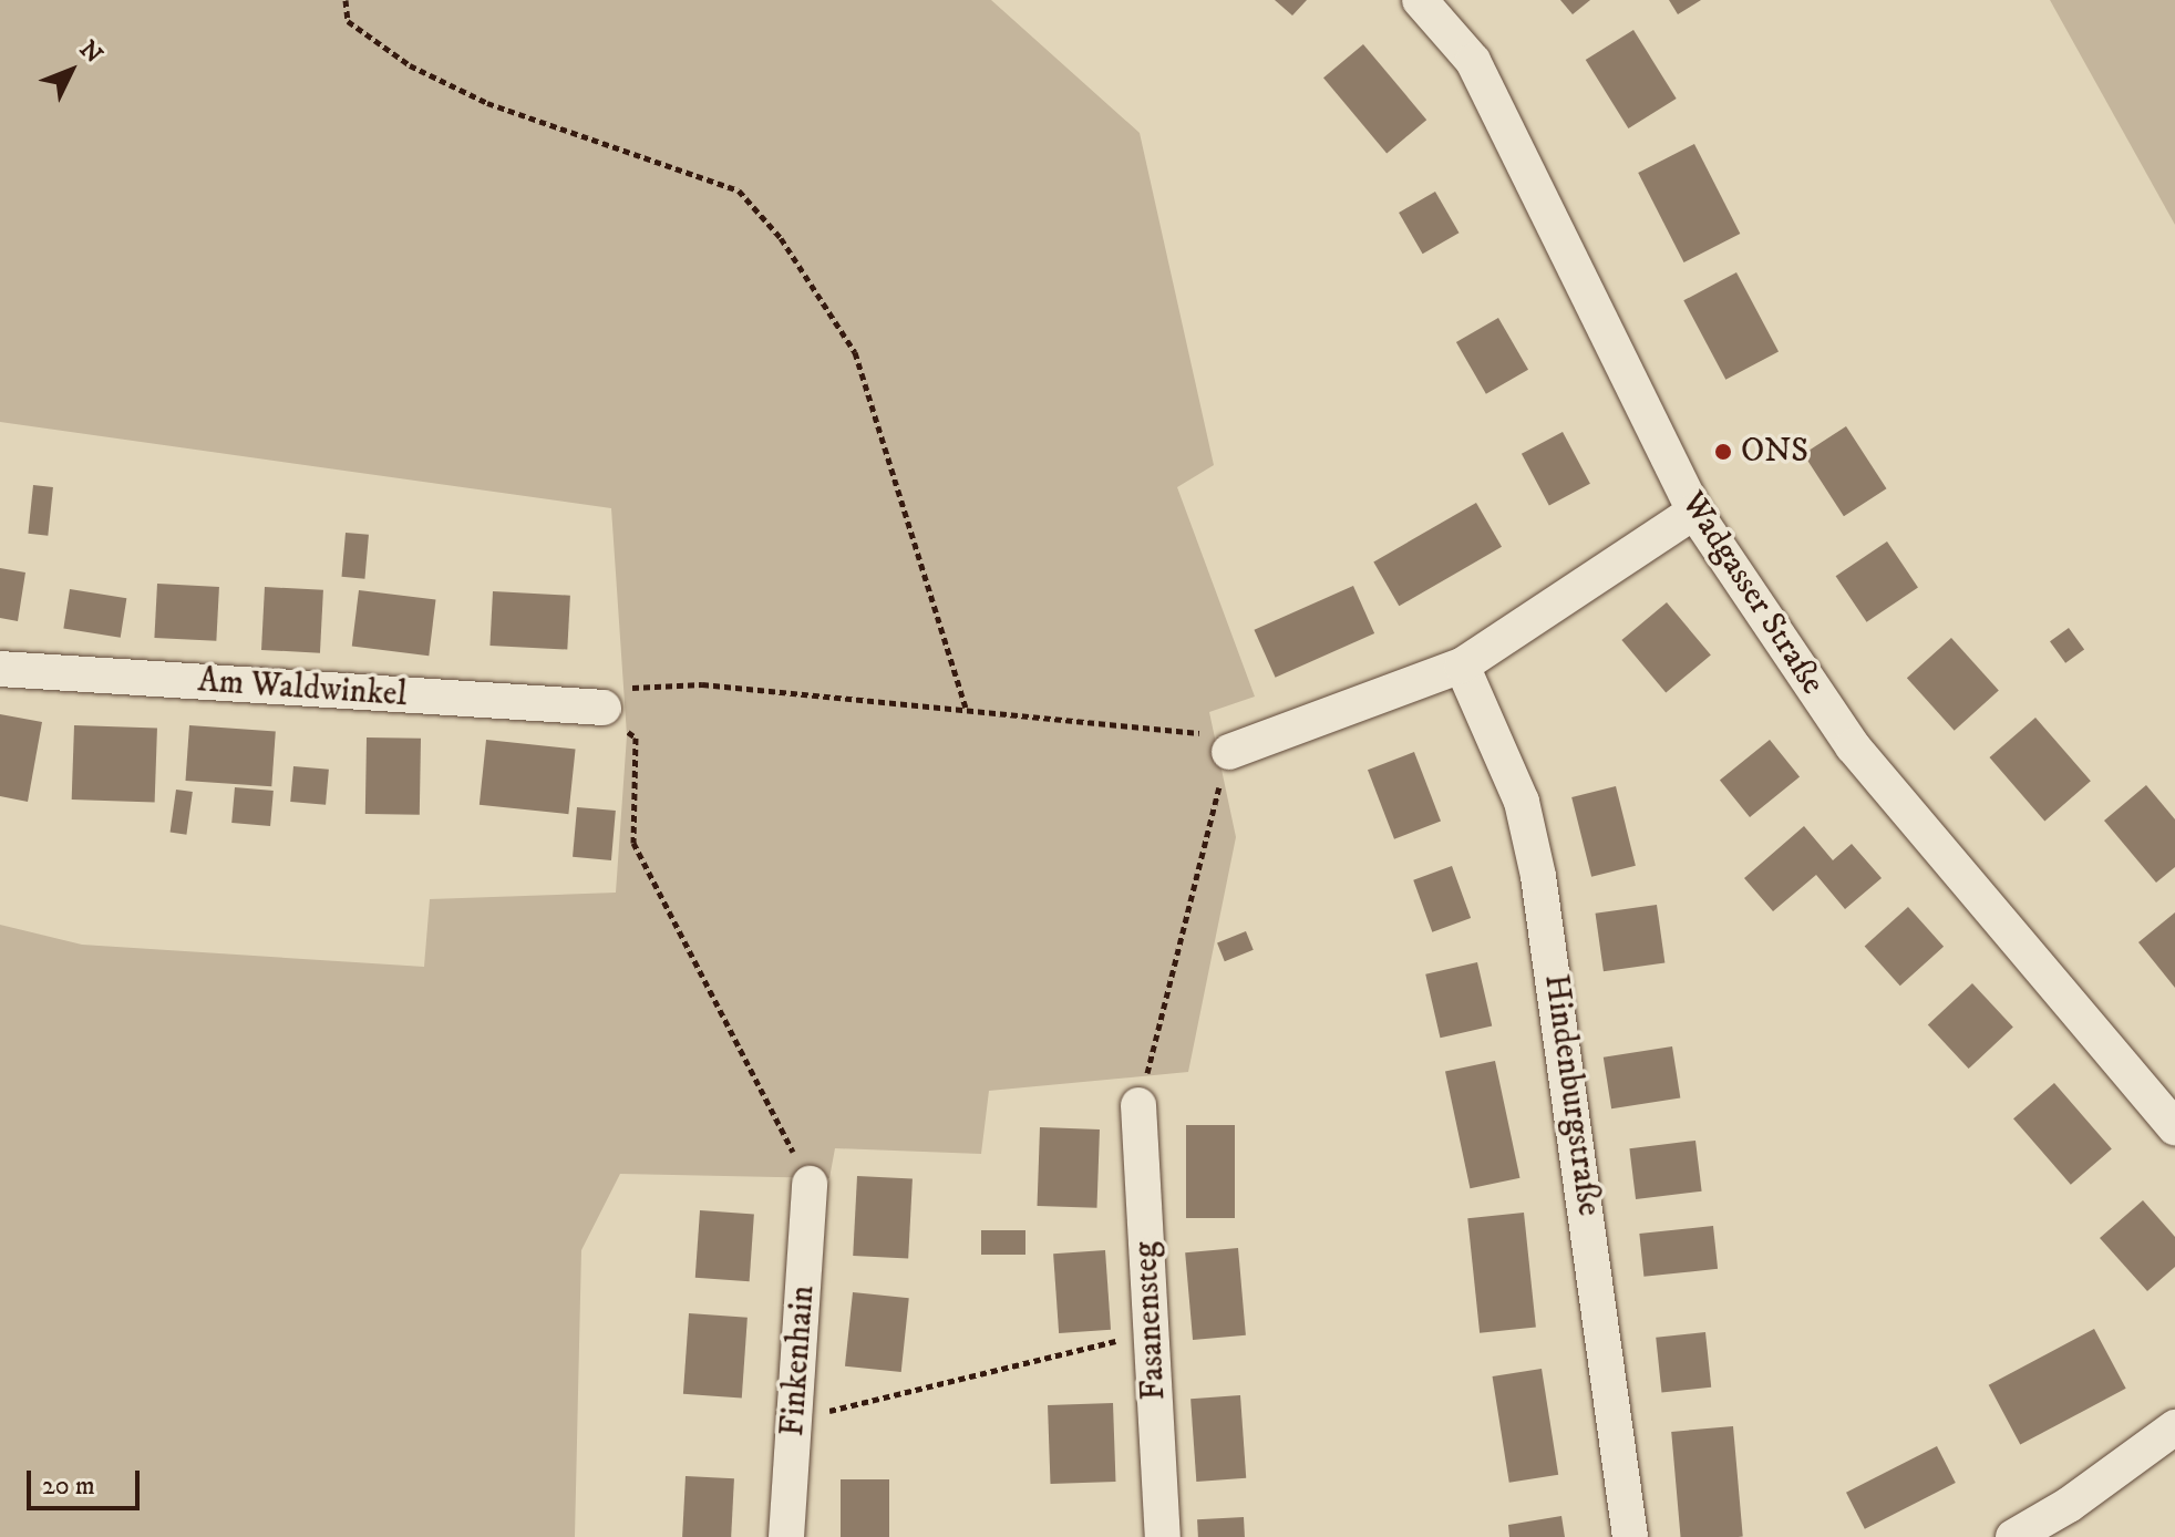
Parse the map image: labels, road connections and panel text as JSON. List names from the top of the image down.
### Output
{
  "streets": {
    "street": [
      "Wadgasser Straße",
      "Am Waldwinkel",
      "Hindenburgstraße",
      "Fasanensteg",
      "Finkenhain"
    ]
  },
  "places": ["ONS"],
  "scale_bar": "20 m",
  "north": "top right"
}
